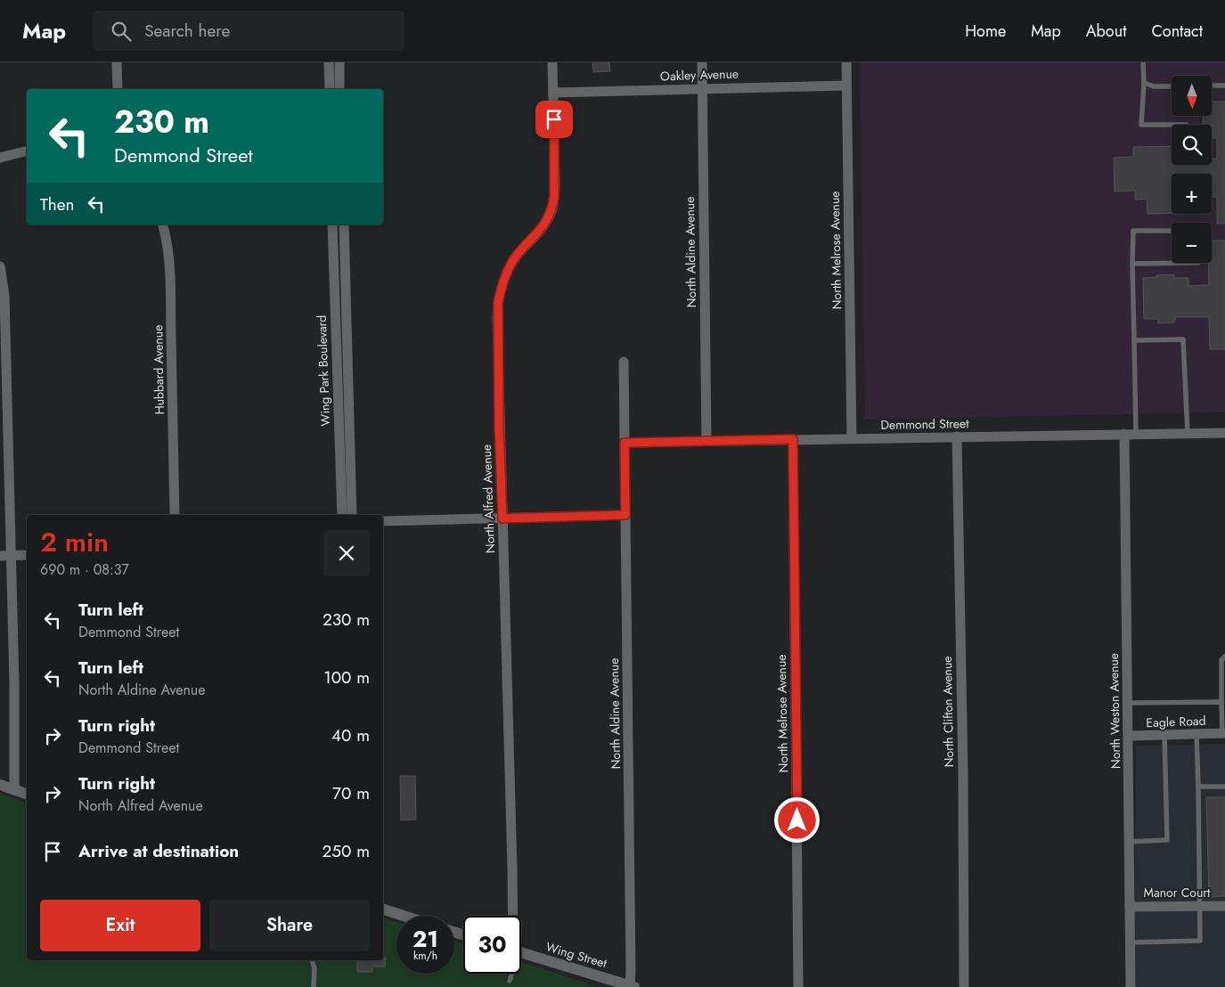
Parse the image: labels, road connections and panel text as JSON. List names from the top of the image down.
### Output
{
  "streets": {
    "street": [
      "Oakley Avenue",
      "North Melrose Avenue",
      "North Aldine Avenue",
      "Hubbard Avenue",
      "Wing Park Boulevard",
      "Demmond Street",
      "North Alfred Avenue",
      "North Weston Avenue",
      "North Clifton Avenue",
      "Eagle Road",
      "Manor Court",
      "Wing Street"
    ]
  },
  "crossings": [
    ["Oakley Avenue", "North Melrose Avenue"],
    ["Oakley Avenue", "North Aldine Avenue"],
    ["Oakley Avenue", "North Alfred Avenue"],
    ["North Melrose Avenue", "Demmond Street"],
    ["North Aldine Avenue", "Demmond Street"],
    ["North Aldine Avenue", "Wing Street"],
    ["Demmond Street", "North Weston Avenue"],
    ["Demmond Street", "North Clifton Avenue"],
    ["North Weston Avenue", "Eagle Road"],
    ["North Weston Avenue", "Manor Court"]
  ],
  "north": "bottom",
  "page": {
    "header": "Map",
    "search": "Search here",
    "nav": [
      "Home",
      "Map",
      "About",
      "Contact"
    ],
    "map_buttons": ["+", "−"],
    "turn": ["230 m", "Demmond Street"],
    "then": "Then",
    "heading": ["2 min", "690 m · 08:37"],
    "list": [
      {
        "name": "Turn left",
        "note": "Demmond Street",
        "value": "230 m"
      },
      {
        "name": "Turn left",
        "note": "North Aldine Avenue",
        "value": "100 m"
      },
      {
        "name": "Turn right",
        "note": "Demmond Street",
        "value": "40 m"
      },
      {
        "name": "Turn right",
        "note": "North Alfred Avenue",
        "value": "70 m"
      },
      {
        "name": "Arrive at destination",
        "value": "250 m"
      }
    ],
    "buttons": ["Exit", "Share"],
    "speed": "21 km/h",
    "limit": "30"
  }
}
